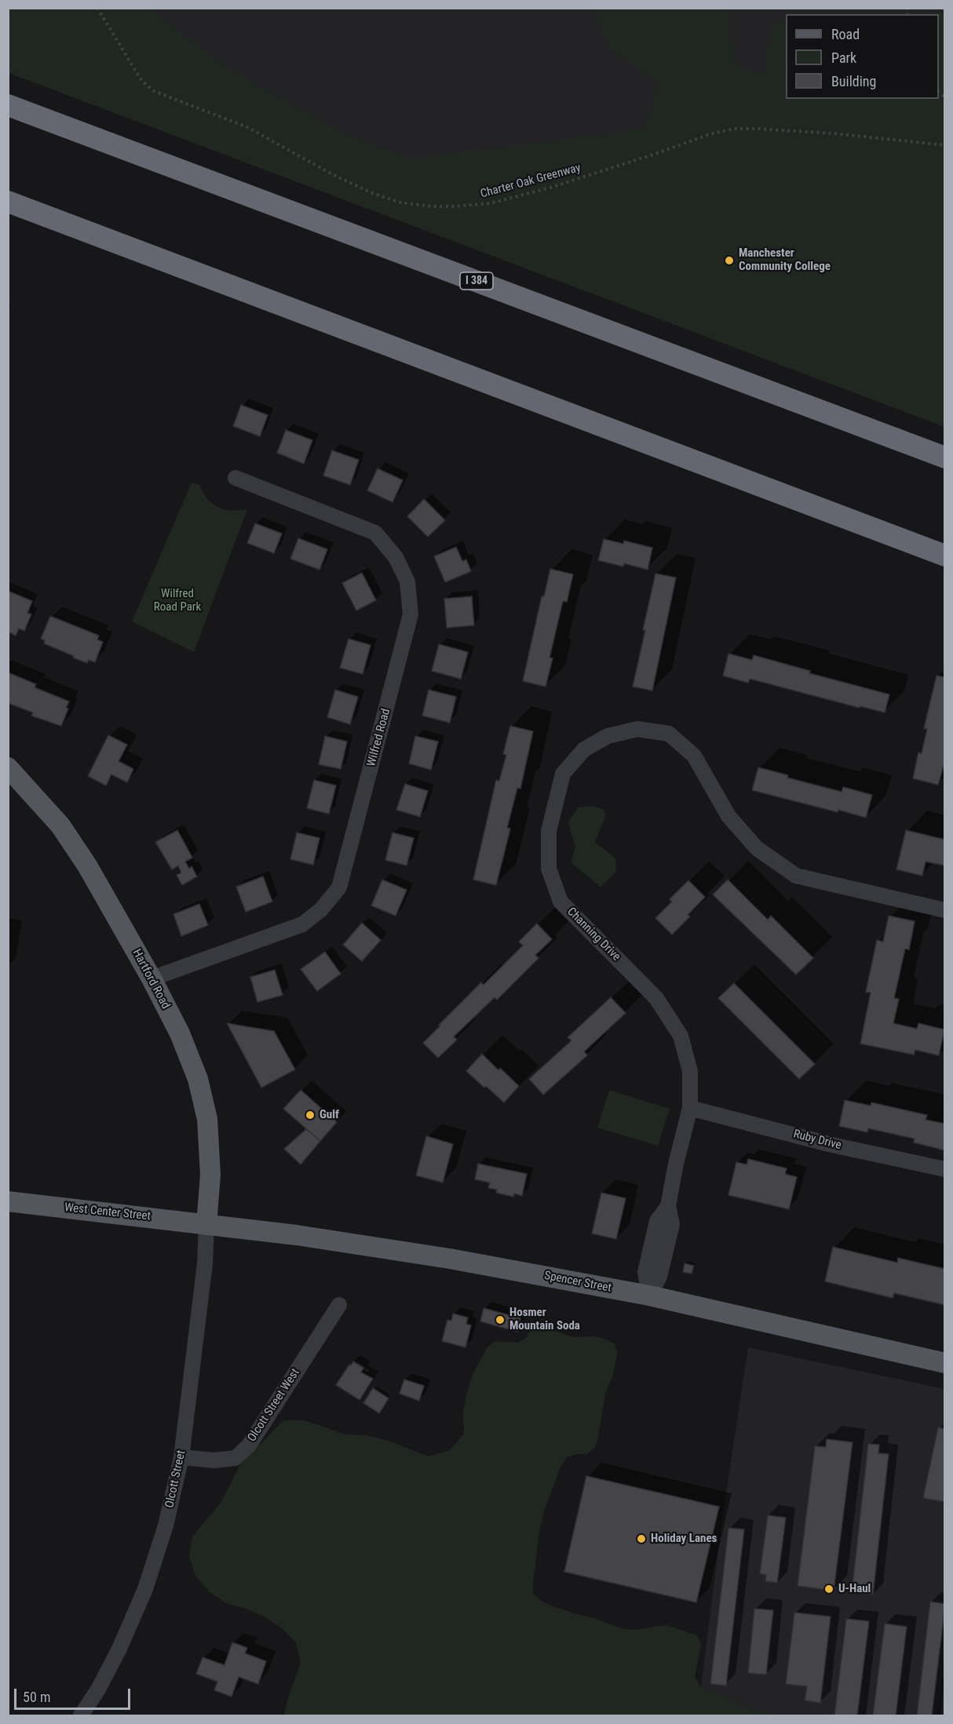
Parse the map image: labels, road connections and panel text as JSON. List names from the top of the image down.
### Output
{
  "streets": {
    "highway": ["I 384"],
    "main road": ["Hartford Road", "West Center Street", "Spencer Street"],
    "street": [
      "Wilfred Road",
      "Channing Drive",
      "Ruby Drive",
      "Olcott Street West",
      "Olcott Street"
    ],
    "path": ["Charter Oak Greenway"]
  },
  "crossings": [
    ["Wilfred Road", "Hartford Road"],
    ["Channing Drive", "Ruby Drive"],
    ["Channing Drive", "Spencer Street"],
    ["Hartford Road", "West Center Street"],
    ["Hartford Road", "Spencer Street"],
    ["Hartford Road", "Olcott Street"],
    ["West Center Street", "Spencer Street"],
    ["West Center Street", "Olcott Street"],
    ["Spencer Street", "Olcott Street"],
    ["Olcott Street West", "Olcott Street"]
  ],
  "parks": ["Wilfred Road Park"],
  "places": [
    "Manchester Community College",
    "Gulf",
    "Hosmer Mountain Soda",
    "Holiday Lanes",
    "U-Haul"
  ],
  "legend": ["Road", "Park", "Building"],
  "scale_bar": "50 m"
}
